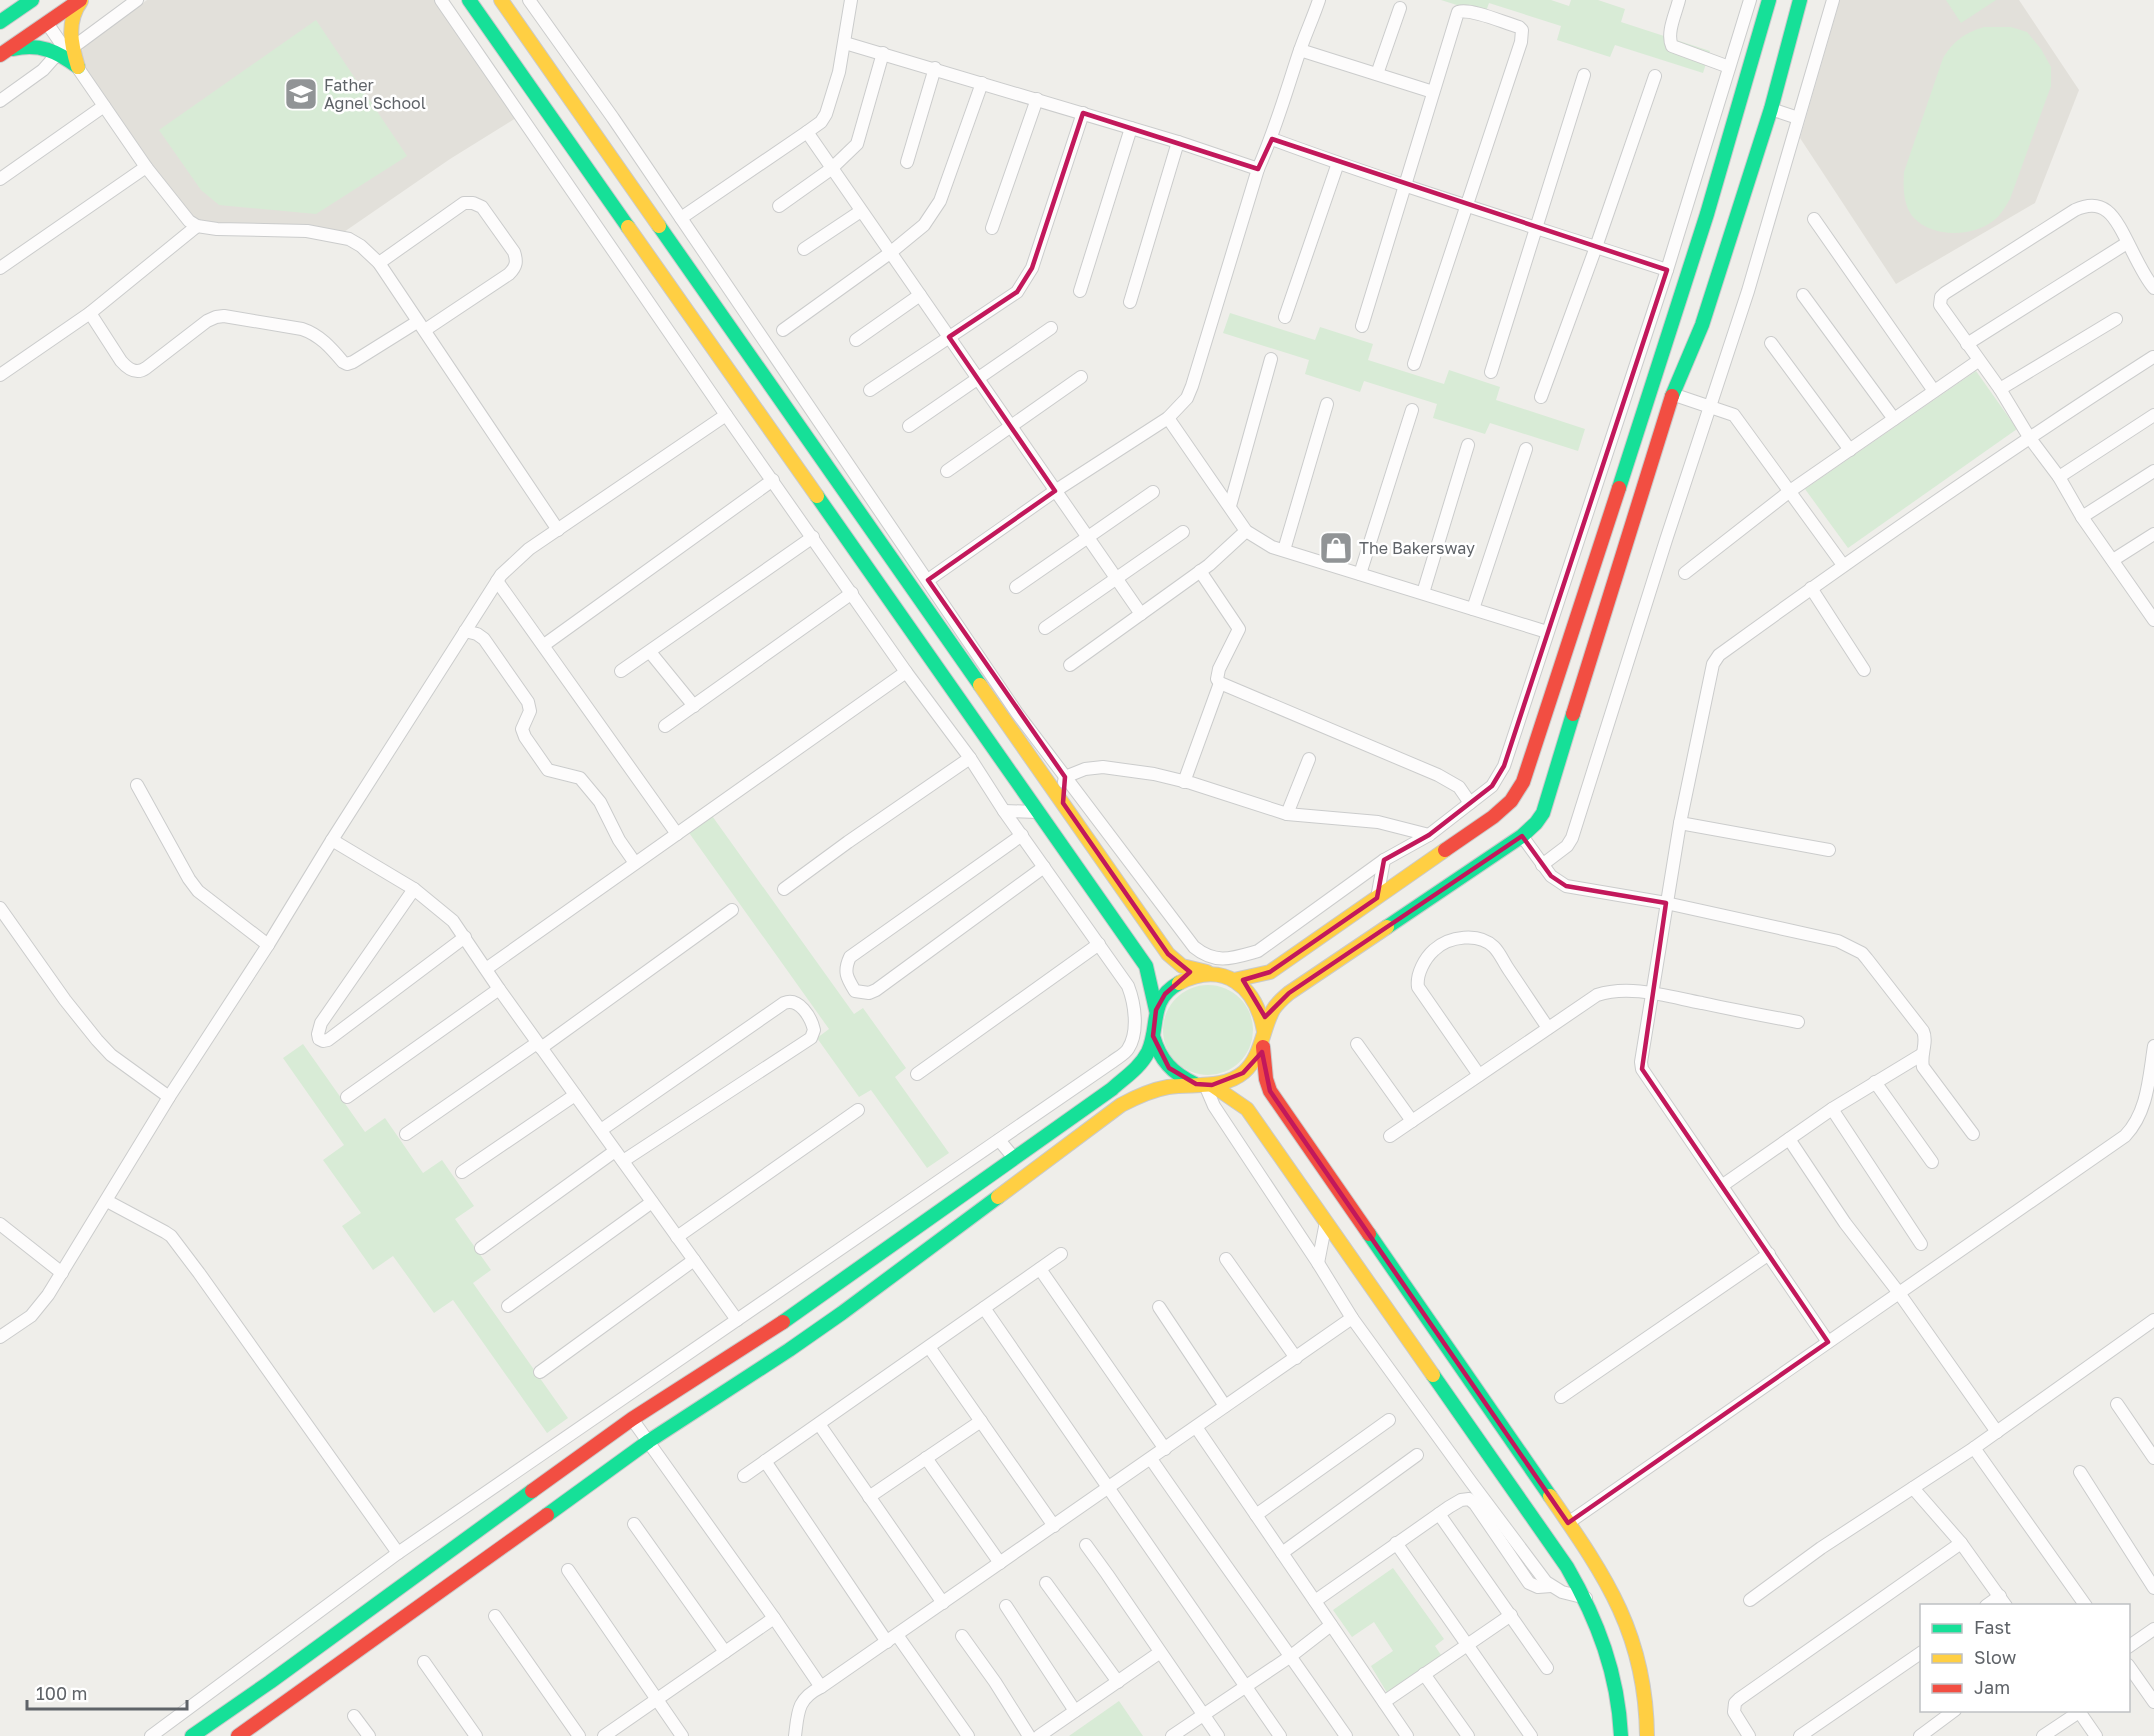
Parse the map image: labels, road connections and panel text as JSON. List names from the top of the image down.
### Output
{
  "places": {
    "school or university": ["Father Agnel School"],
    "shop": ["The Bakersway"]
  },
  "legend": ["Fast", "Slow", "Jam"],
  "scale_bar": "100 m"
}
